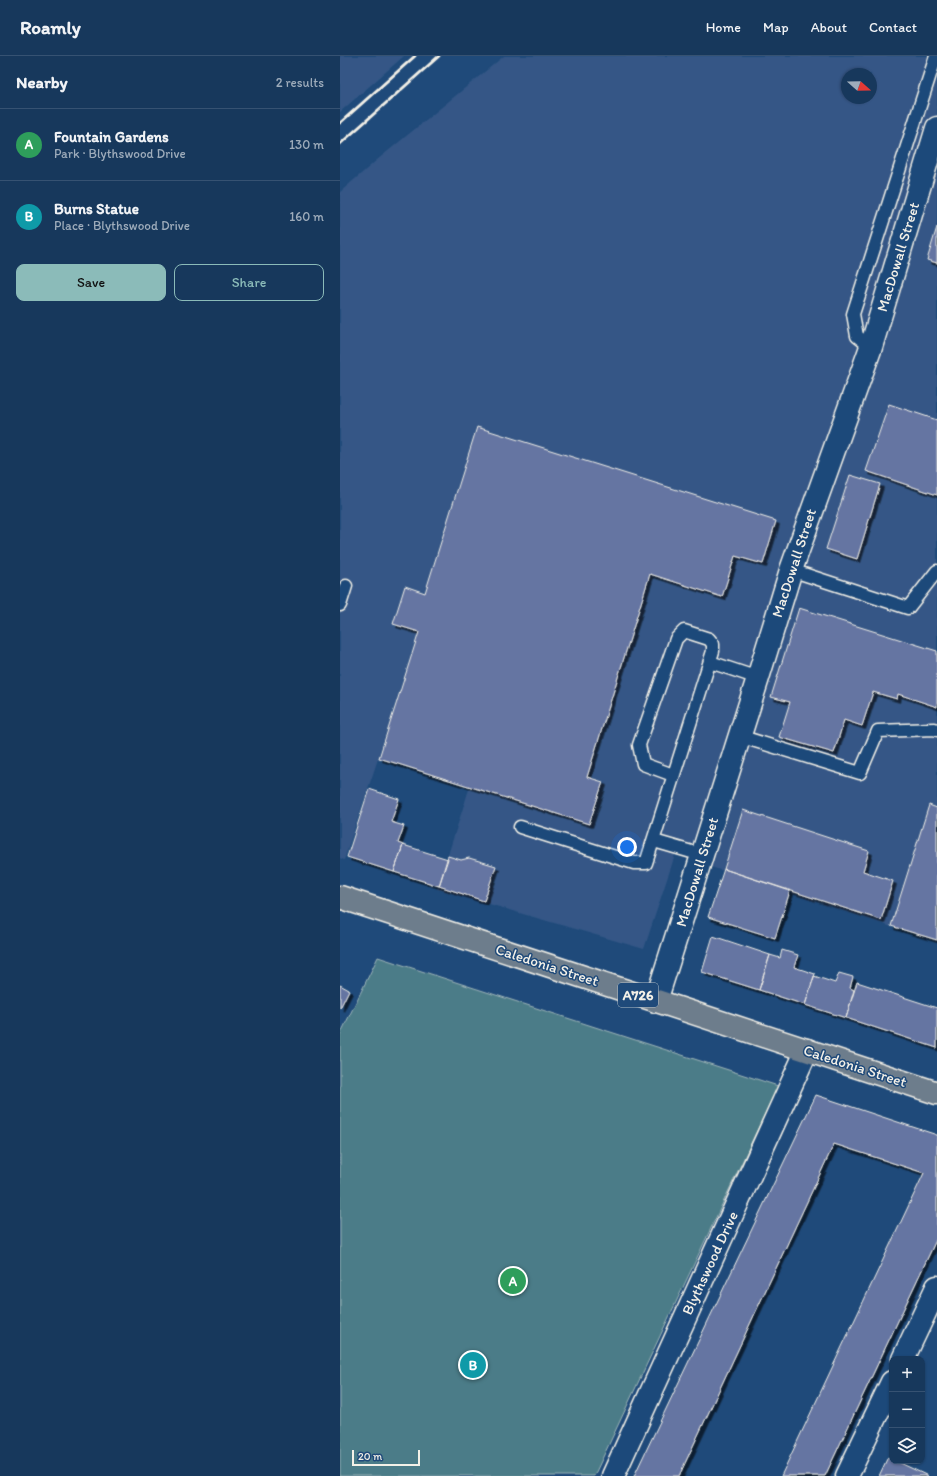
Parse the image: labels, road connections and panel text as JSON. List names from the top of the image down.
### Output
{
  "streets": {
    "main road": ["Caledonia Street", "A726"],
    "street": ["MacDowall Street", "Blythswood Drive"]
  },
  "crossings": [
    ["MacDowall Street", "Caledonia Street"],
    ["Caledonia Street", "Blythswood Drive"]
  ],
  "scale_bar": "20 m",
  "north": "right",
  "page": {
    "header": "Roamly",
    "nav": [
      "Home",
      "Map",
      "About",
      "Contact"
    ],
    "heading": ["Nearby", "2 results"],
    "list": [
      {
        "mark": "A",
        "name": "Fountain Gardens",
        "note": "Park · Blythswood Drive",
        "value": "130 m"
      },
      {
        "mark": "B",
        "name": "Burns Statue",
        "note": "Place · Blythswood Drive",
        "value": "160 m"
      }
    ],
    "buttons": ["Save", "Share"],
    "pins": ["A", "B"],
    "map_buttons": ["+", "−"],
    "scale": "20 m"
  }
}
